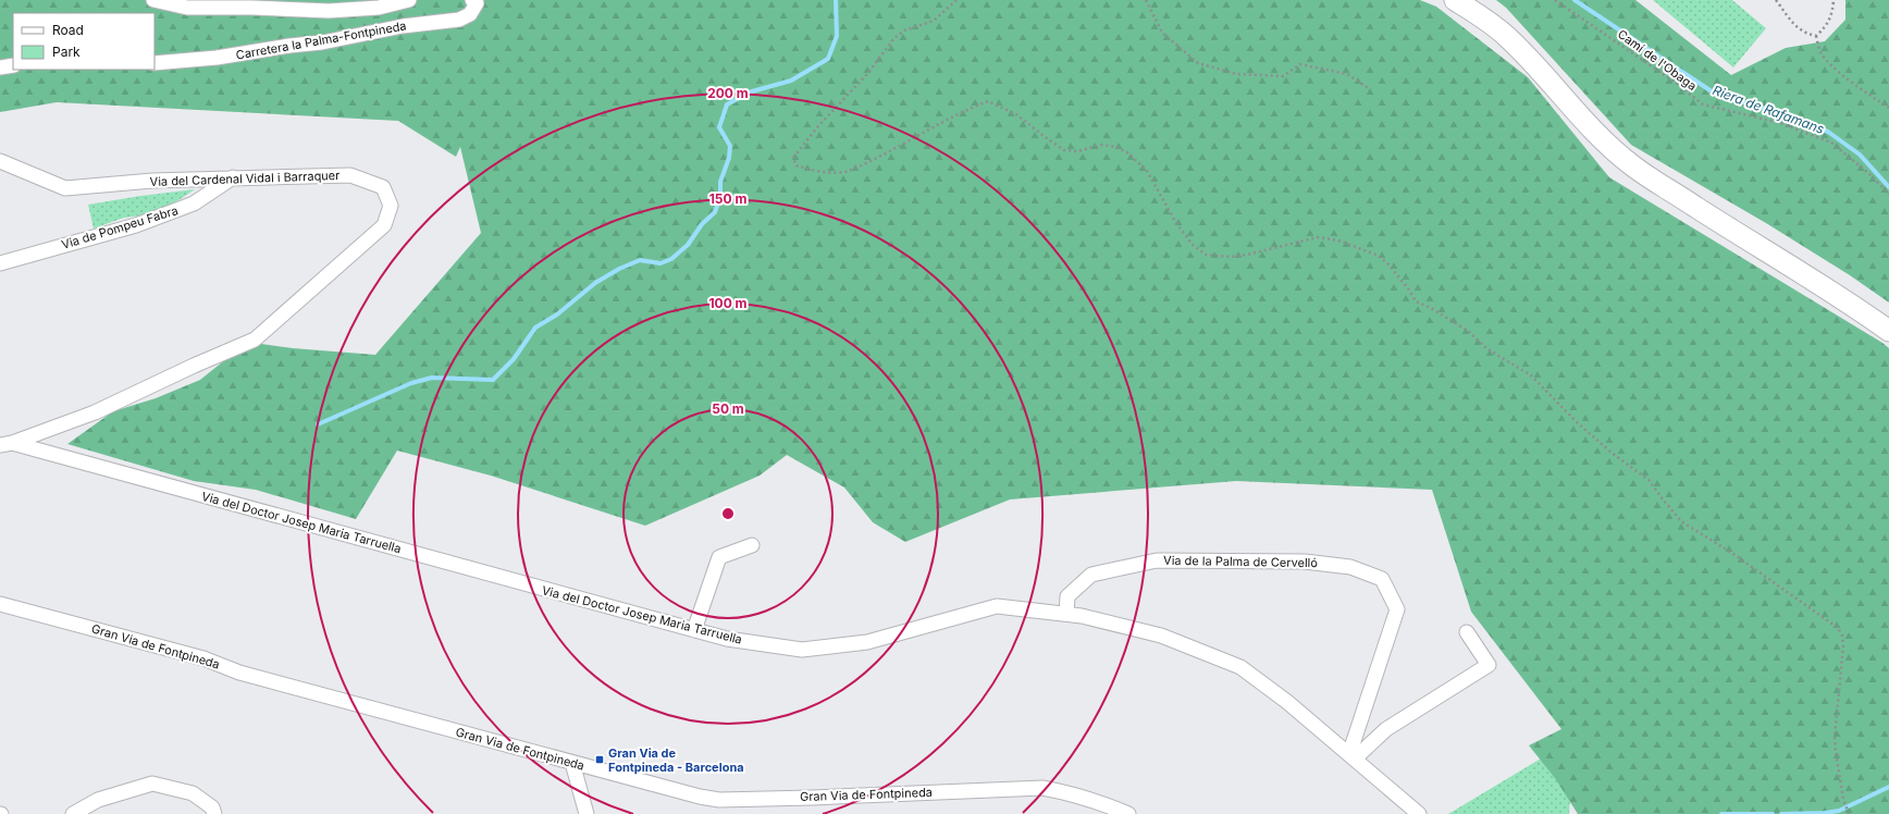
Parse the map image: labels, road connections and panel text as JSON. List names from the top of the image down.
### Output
{
  "streets": {
    "street": [
      "Carretera la Palma-Fontpineda",
      "Via del Cardenal Vidal i Barraquer",
      "Via de Pompeu Fabra",
      "Via del Doctor Josep Maria Tarruella",
      "Via de la Palma de Cervelló",
      "Gran Via de Fontpineda"
    ],
    "path": ["Camí de l'Obaga"]
  },
  "crossings": [
    ["Via del Cardenal Vidal i Barraquer", "Via de Pompeu Fabra"],
    ["Via del Cardenal Vidal i Barraquer", "Via del Doctor Josep Maria Tarruella"],
    ["Via del Doctor Josep Maria Tarruella", "Via de la Palma de Cervelló"]
  ],
  "water": ["Riera de Rafamans"],
  "places": {
    "transit": ["Gran Via de Fontpineda - Barcelona"]
  },
  "legend": ["Road", "Park"],
  "rings": [
    "200 m",
    "150 m",
    "100 m",
    "50 m"
  ]
}
